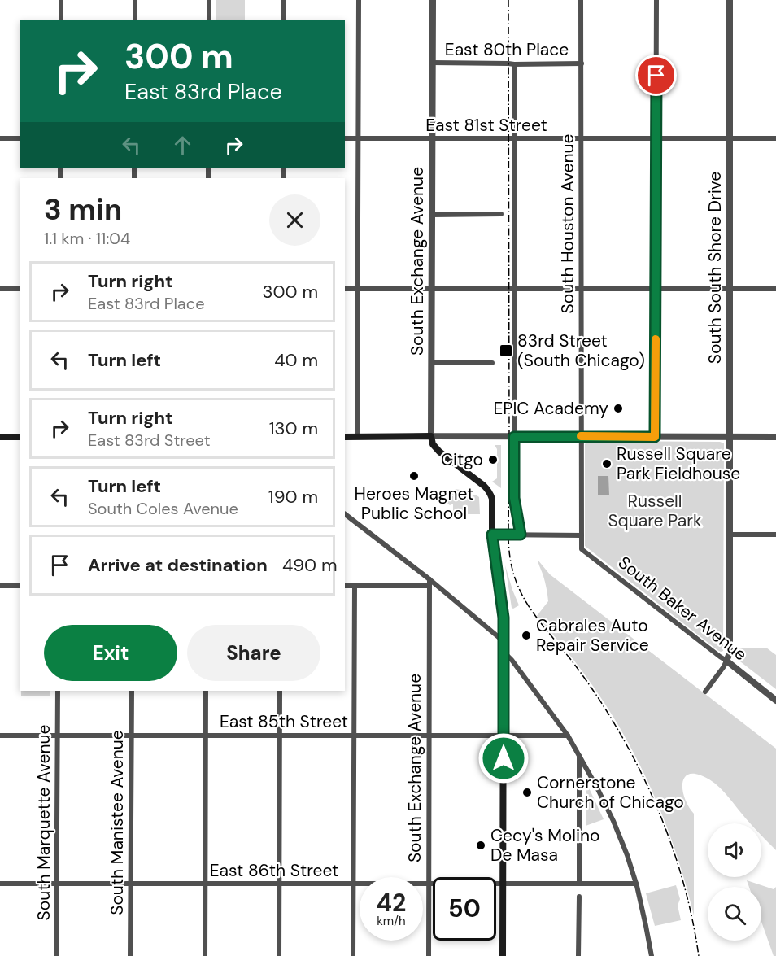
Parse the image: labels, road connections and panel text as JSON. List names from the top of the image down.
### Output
{
  "streets": {
    "street": [
      "East 80th Place",
      "East 81st Street",
      "South Houston Avenue",
      "South Exchange Avenue",
      "South South Shore Drive",
      "South Baker Avenue",
      "East 85th Street",
      "South Marquette Avenue",
      "South Manistee Avenue",
      "East 86th Street"
    ]
  },
  "crossings": [
    ["East 80th Place", "South Houston Avenue"],
    ["East 80th Place", "South Exchange Avenue"],
    ["East 81st Street", "South Houston Avenue"],
    ["East 81st Street", "South Exchange Avenue"],
    ["East 81st Street", "South South Shore Drive"],
    ["South Houston Avenue", "South Baker Avenue"],
    ["South Exchange Avenue", "East 85th Street"],
    ["South Exchange Avenue", "East 86th Street"],
    ["South South Shore Drive", "South Baker Avenue"],
    ["East 85th Street", "South Marquette Avenue"],
    ["East 85th Street", "South Manistee Avenue"],
    ["South Marquette Avenue", "East 86th Street"],
    ["South Manistee Avenue", "East 86th Street"]
  ],
  "parks": ["Russell Square Park"],
  "places": {
    "transit": ["83rd Street (South Chicago)"],
    "other": [
      "EPIC Academy",
      "Citgo",
      "Russell Square Park Fieldhouse",
      "Heroes Magnet Public School",
      "Cabrales Auto Repair Service",
      "Cornerstone Church of Chicago",
      "Cecy's Molino De Masa"
    ]
  },
  "page": {
    "turn": ["300 m", "East 83rd Place"],
    "heading": ["3 min", "1.1 km · 11:04"],
    "list": [
      {
        "name": "Turn right",
        "note": "East 83rd Place",
        "value": "300 m"
      },
      {
        "name": "Turn left",
        "value": "40 m"
      },
      {
        "name": "Turn right",
        "note": "East 83rd Street",
        "value": "130 m"
      },
      {
        "name": "Turn left",
        "note": "South Coles Avenue",
        "value": "190 m"
      },
      {
        "name": "Arrive at destination",
        "value": "490 m"
      }
    ],
    "buttons": ["Exit", "Share"],
    "speed": "42 km/h",
    "limit": "50"
  }
}
